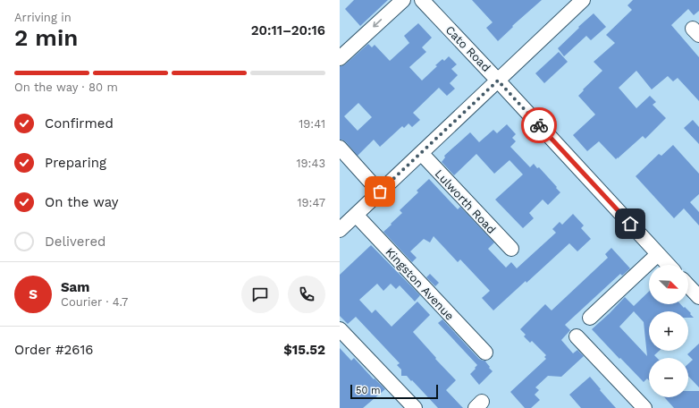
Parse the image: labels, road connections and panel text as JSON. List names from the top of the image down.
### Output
{
  "streets": {
    "street": ["Cato Road", "Lulworth Road", "Kingston Avenue"]
  },
  "scale_bar": "50 m",
  "north": "bottom right",
  "page": {
    "heading": ["2 min", "Arriving in", "20:11–20:16"],
    "panel": [
      "Sam",
      "Courier · 4.7",
      "Order #2616",
      "$15.52"
    ],
    "bar": "On the way · 80 m",
    "list": [
      ["Confirmed", "19:41"],
      ["Preparing", "19:43"],
      ["On the way", "19:47"],
      "Delivered"
    ],
    "map_buttons": ["+", "−"],
    "round": "S",
    "scale": "50 m"
  }
}
